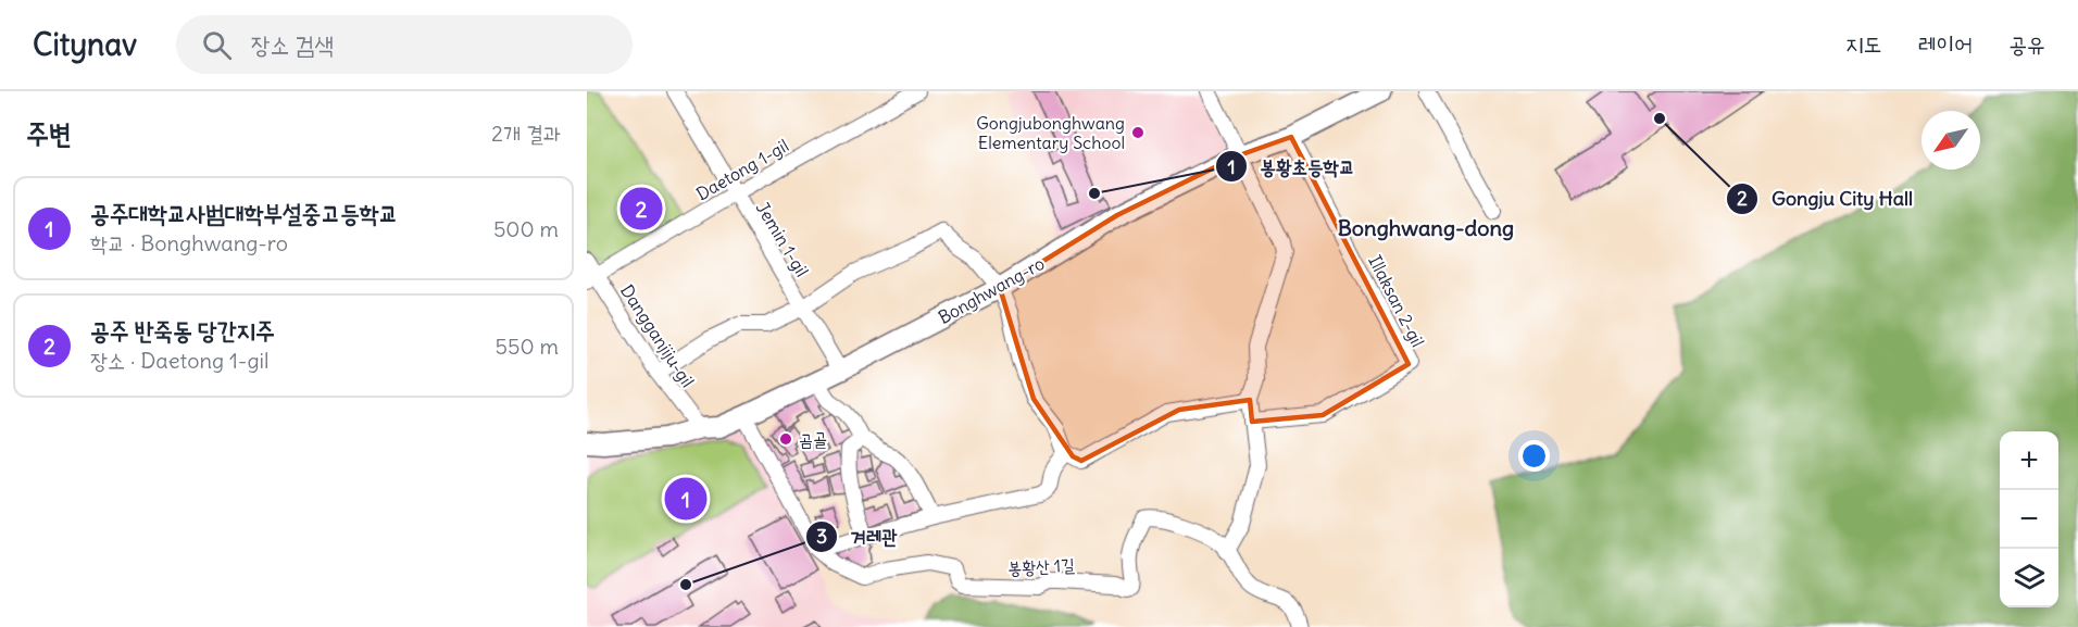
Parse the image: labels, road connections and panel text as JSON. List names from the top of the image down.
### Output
{
  "streets": {
    "main road": ["Bonghwang-ro"],
    "street": [
      "Daetong 1-gil",
      "Jemin 1-gil",
      "Illaksan 2-gil",
      "Dangganjiju-gil",
      "봉황산 1길"
    ]
  },
  "crossings": [
    ["Daetong 1-gil", "Jemin 1-gil"],
    ["Daetong 1-gil", "Dangganjiju-gil"],
    ["Jemin 1-gil", "Bonghwang-ro"],
    ["Bonghwang-ro", "Illaksan 2-gil"],
    ["Bonghwang-ro", "Dangganjiju-gil"]
  ],
  "districts": ["Bonghwang-dong"],
  "places": [
    "Gongju City Hall",
    "Gongjubonghwang Elementary School",
    "봉황초등학교",
    "곰골",
    "겨레관"
  ],
  "north": "bottom left",
  "page": {
    "header": "Citynav",
    "search": "장소 검색",
    "nav": ["지도", "레이어", "공유"],
    "heading": ["주변", "2개 결과"],
    "list": [
      {
        "mark": "1",
        "name": "공주대학교사범대학부설중고등학교",
        "note": "학교 · Bonghwang-ro",
        "value": "500 m"
      },
      {
        "mark": "2",
        "name": "공주 반죽동 당간지주",
        "note": "장소 · Daetong 1-gil",
        "value": "550 m"
      }
    ],
    "pins": ["2", "1"],
    "map_buttons": ["+", "−"]
  }
}
